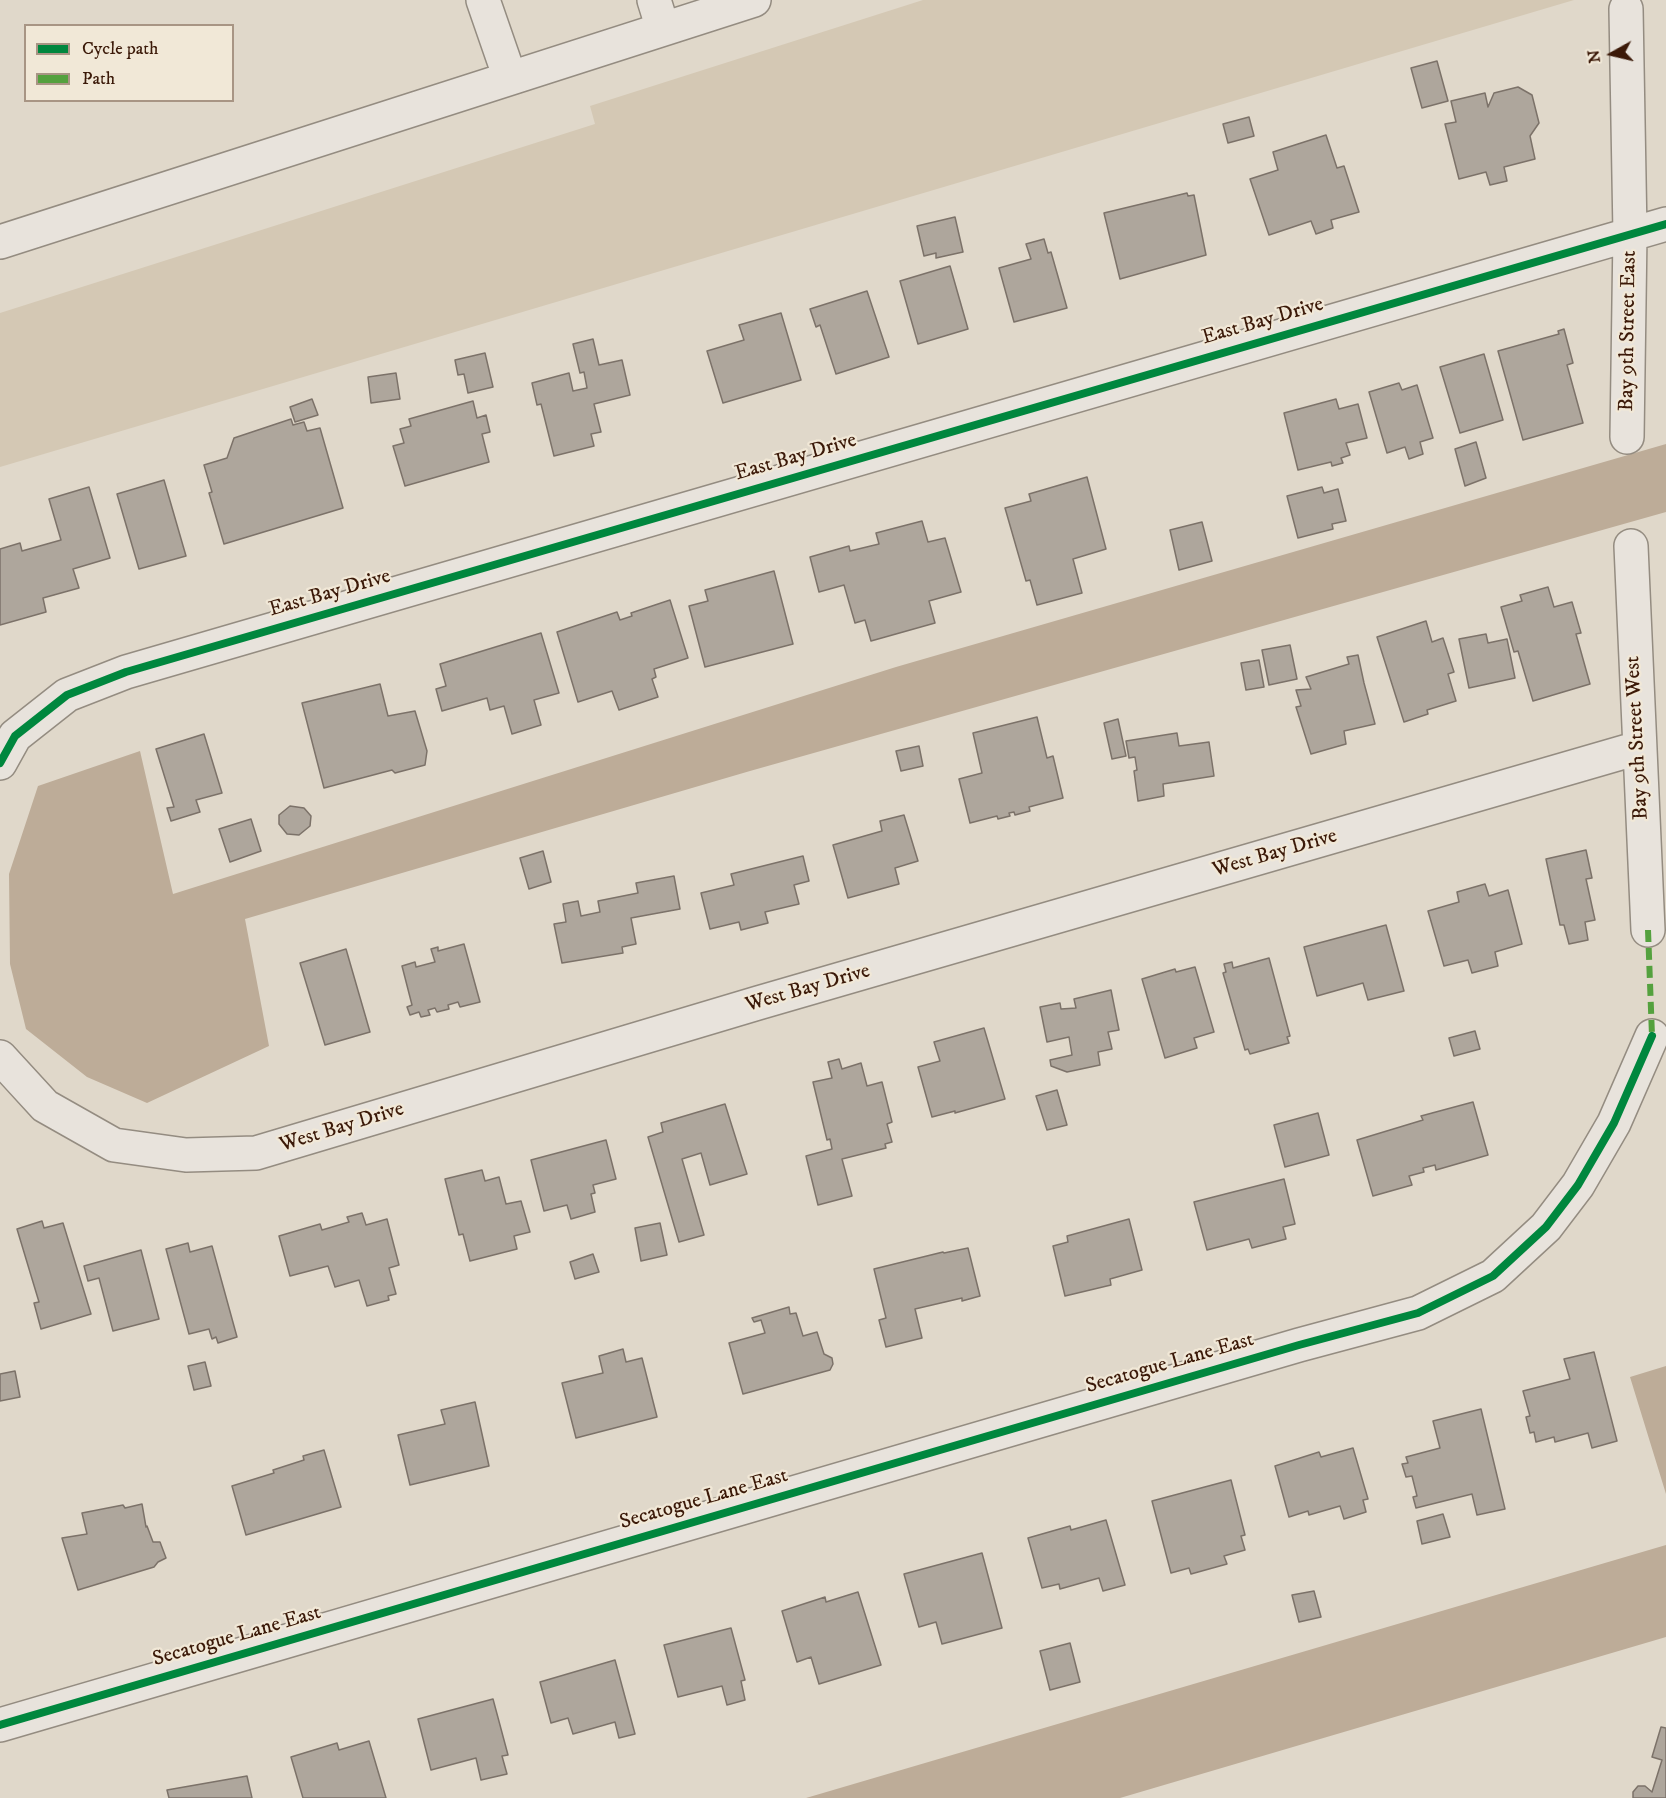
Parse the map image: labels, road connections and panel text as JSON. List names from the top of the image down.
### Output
{
  "streets": {
    "street": [
      "East Bay Drive",
      "Bay 9th Street East",
      "Bay 9th Street West",
      "West Bay Drive",
      "Secatogue Lane East"
    ]
  },
  "crossings": [
    ["East Bay Drive", "Bay 9th Street East"],
    ["Bay 9th Street West", "West Bay Drive"]
  ],
  "legend": ["Cycle path", "Path"],
  "north": "left"
}
